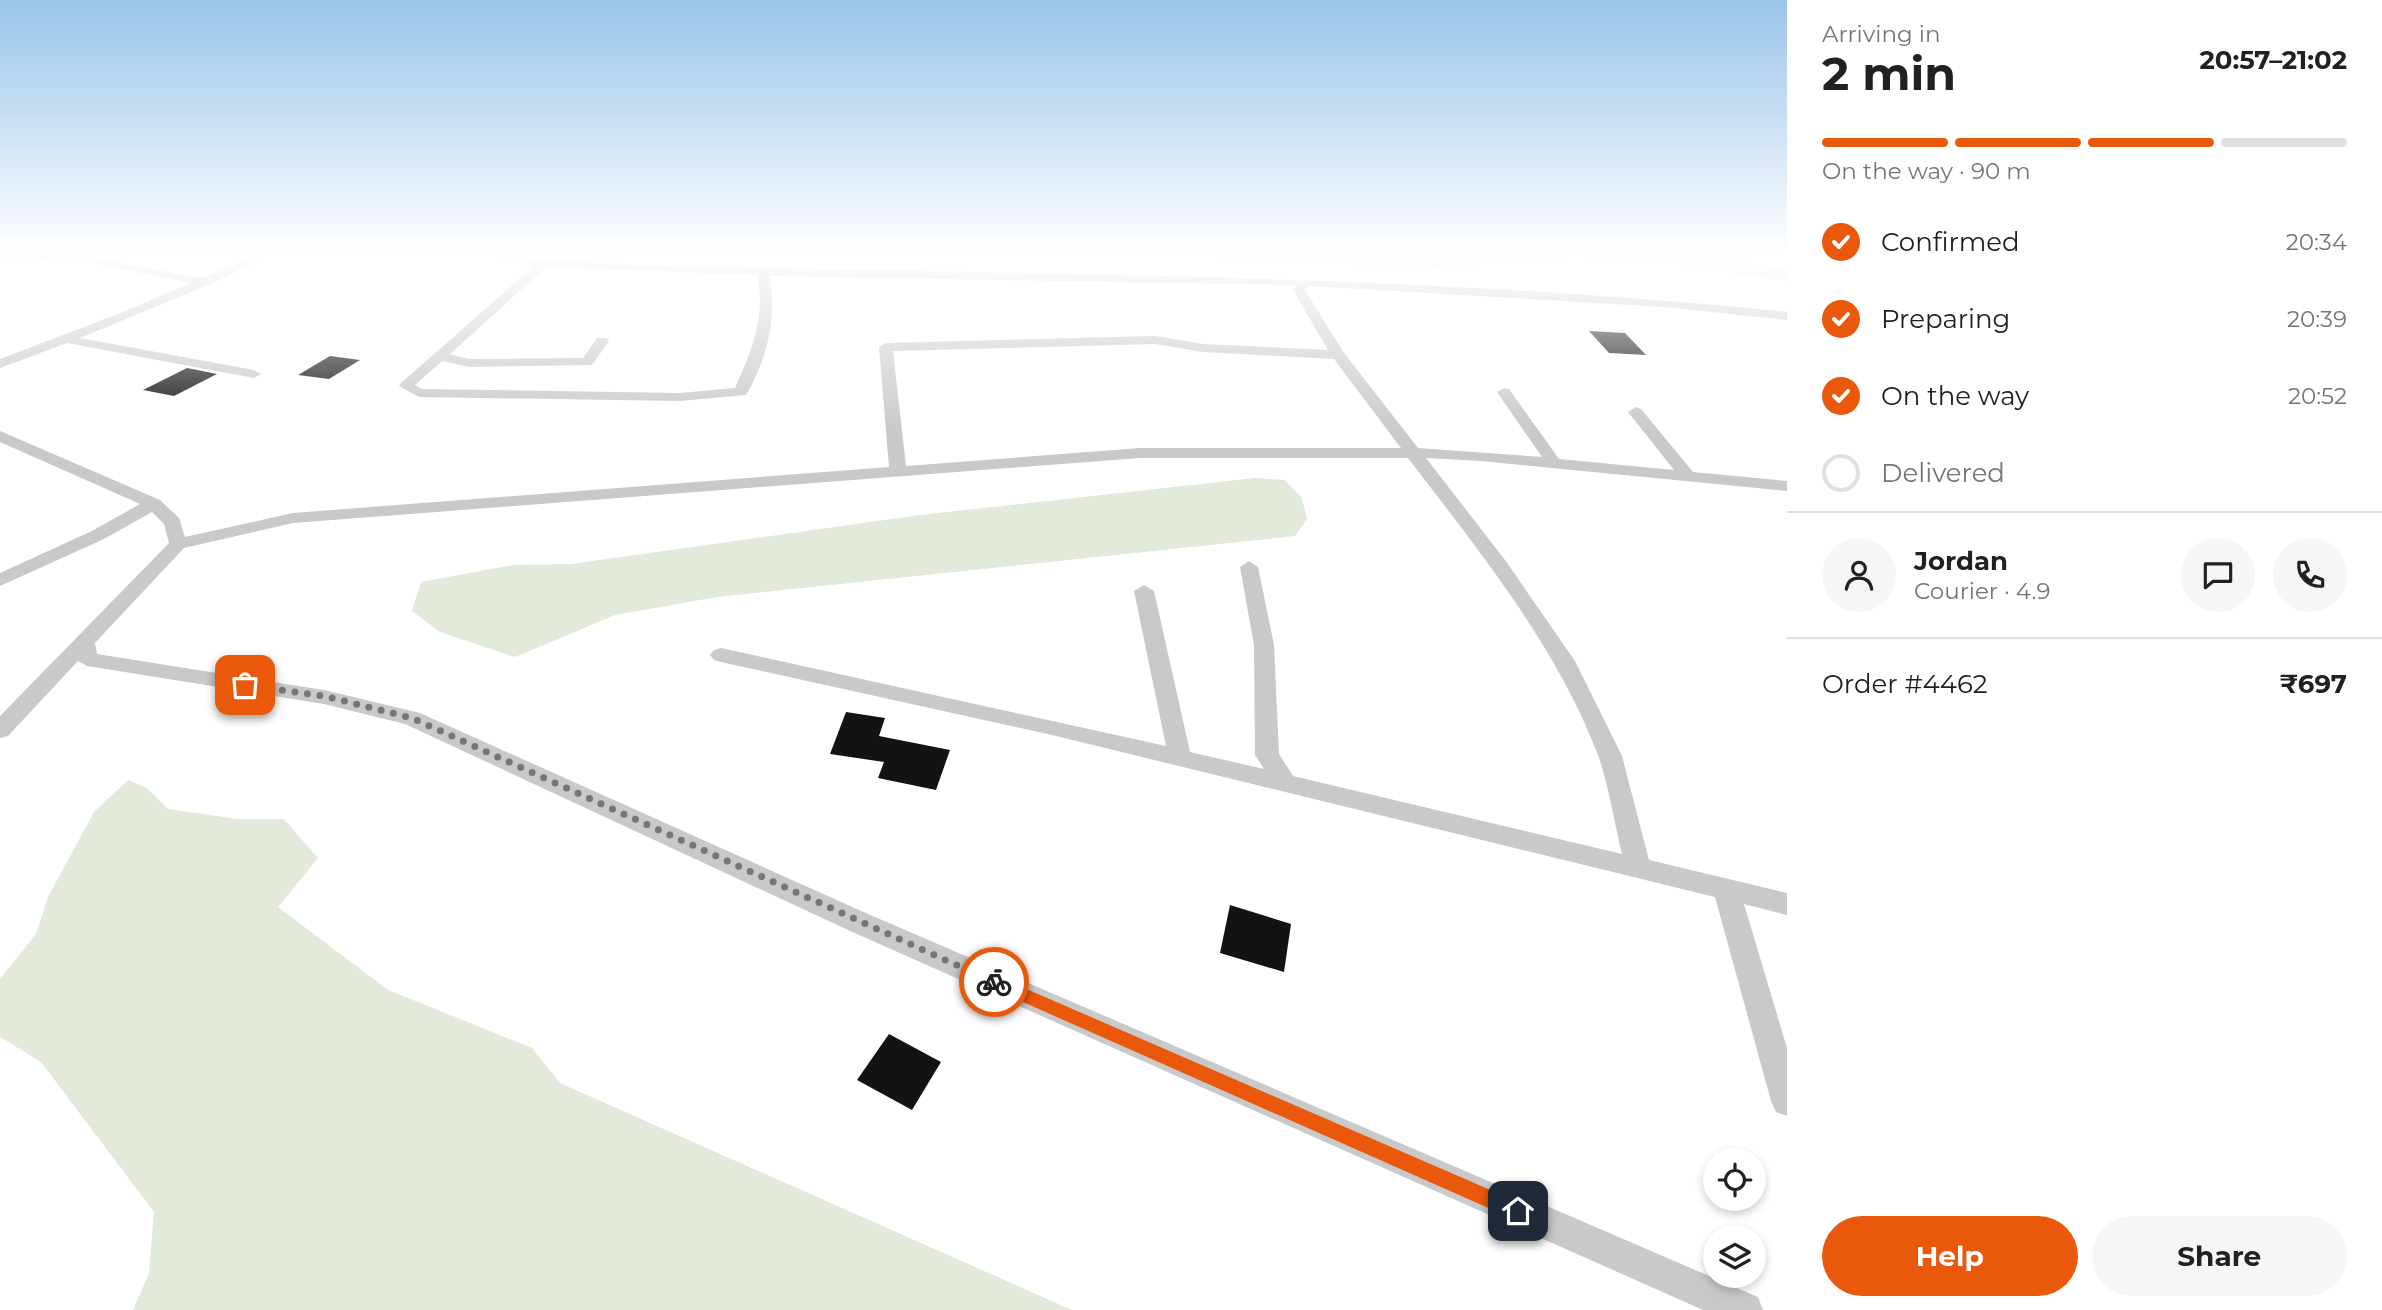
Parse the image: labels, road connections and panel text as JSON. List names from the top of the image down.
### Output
{
  "page": {
    "heading": ["2 min", "Arriving in", "20:57–21:02"],
    "panel": [
      "Jordan",
      "Courier · 4.9",
      "Order #4462",
      "₹697"
    ],
    "bar": "On the way · 90 m",
    "list": [
      ["Confirmed", "20:34"],
      ["Preparing", "20:39"],
      ["On the way", "20:52"],
      "Delivered"
    ],
    "buttons": ["Help", "Share"]
  }
}
